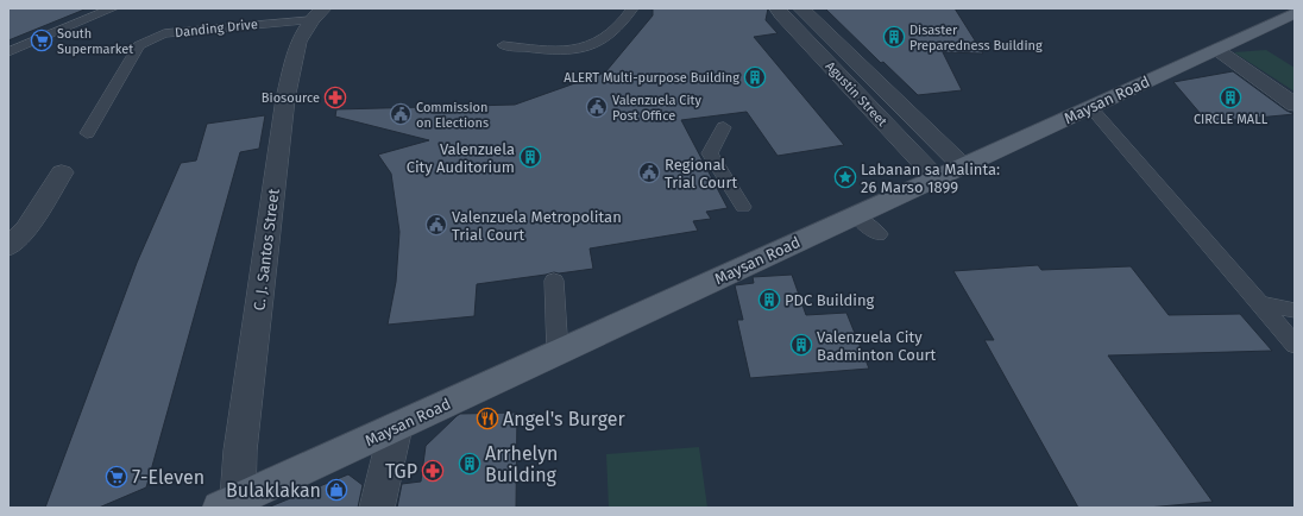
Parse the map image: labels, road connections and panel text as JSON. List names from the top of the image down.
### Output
{
  "streets": {
    "main road": ["Maysan Road"],
    "street": ["Agustin Street", "C. J. Santos Street"],
    "lane": ["Danding Drive"]
  },
  "crossings": [
    ["Danding Drive", "C. J. Santos Street"],
    ["Agustin Street", "Maysan Road"],
    ["Maysan Road", "C. J. Santos Street"]
  ],
  "places": {
    "building": [
      "Disaster Preparedness Building",
      "ALERT Multi-purpose Building",
      "CIRCLE MALL",
      "Valenzuela City Auditorium",
      "PDC Building",
      "Valenzuela City Badminton Court",
      "Arrhelyn Building"
    ],
    "supermarket": ["South Supermarket", "7-Eleven"],
    "pharmacy": ["Biosource", "TGP"],
    "public building": [
      "Valenzuela City Post Office",
      "Commission on Elections",
      "Regional Trial Court",
      "Valenzuela Metropolitan Trial Court"
    ],
    "place": ["Labanan sa Malinta: 26 Marso 1899"],
    "restaurant": ["Angel's Burger"],
    "shop": ["Bulaklakan"]
  }
}
